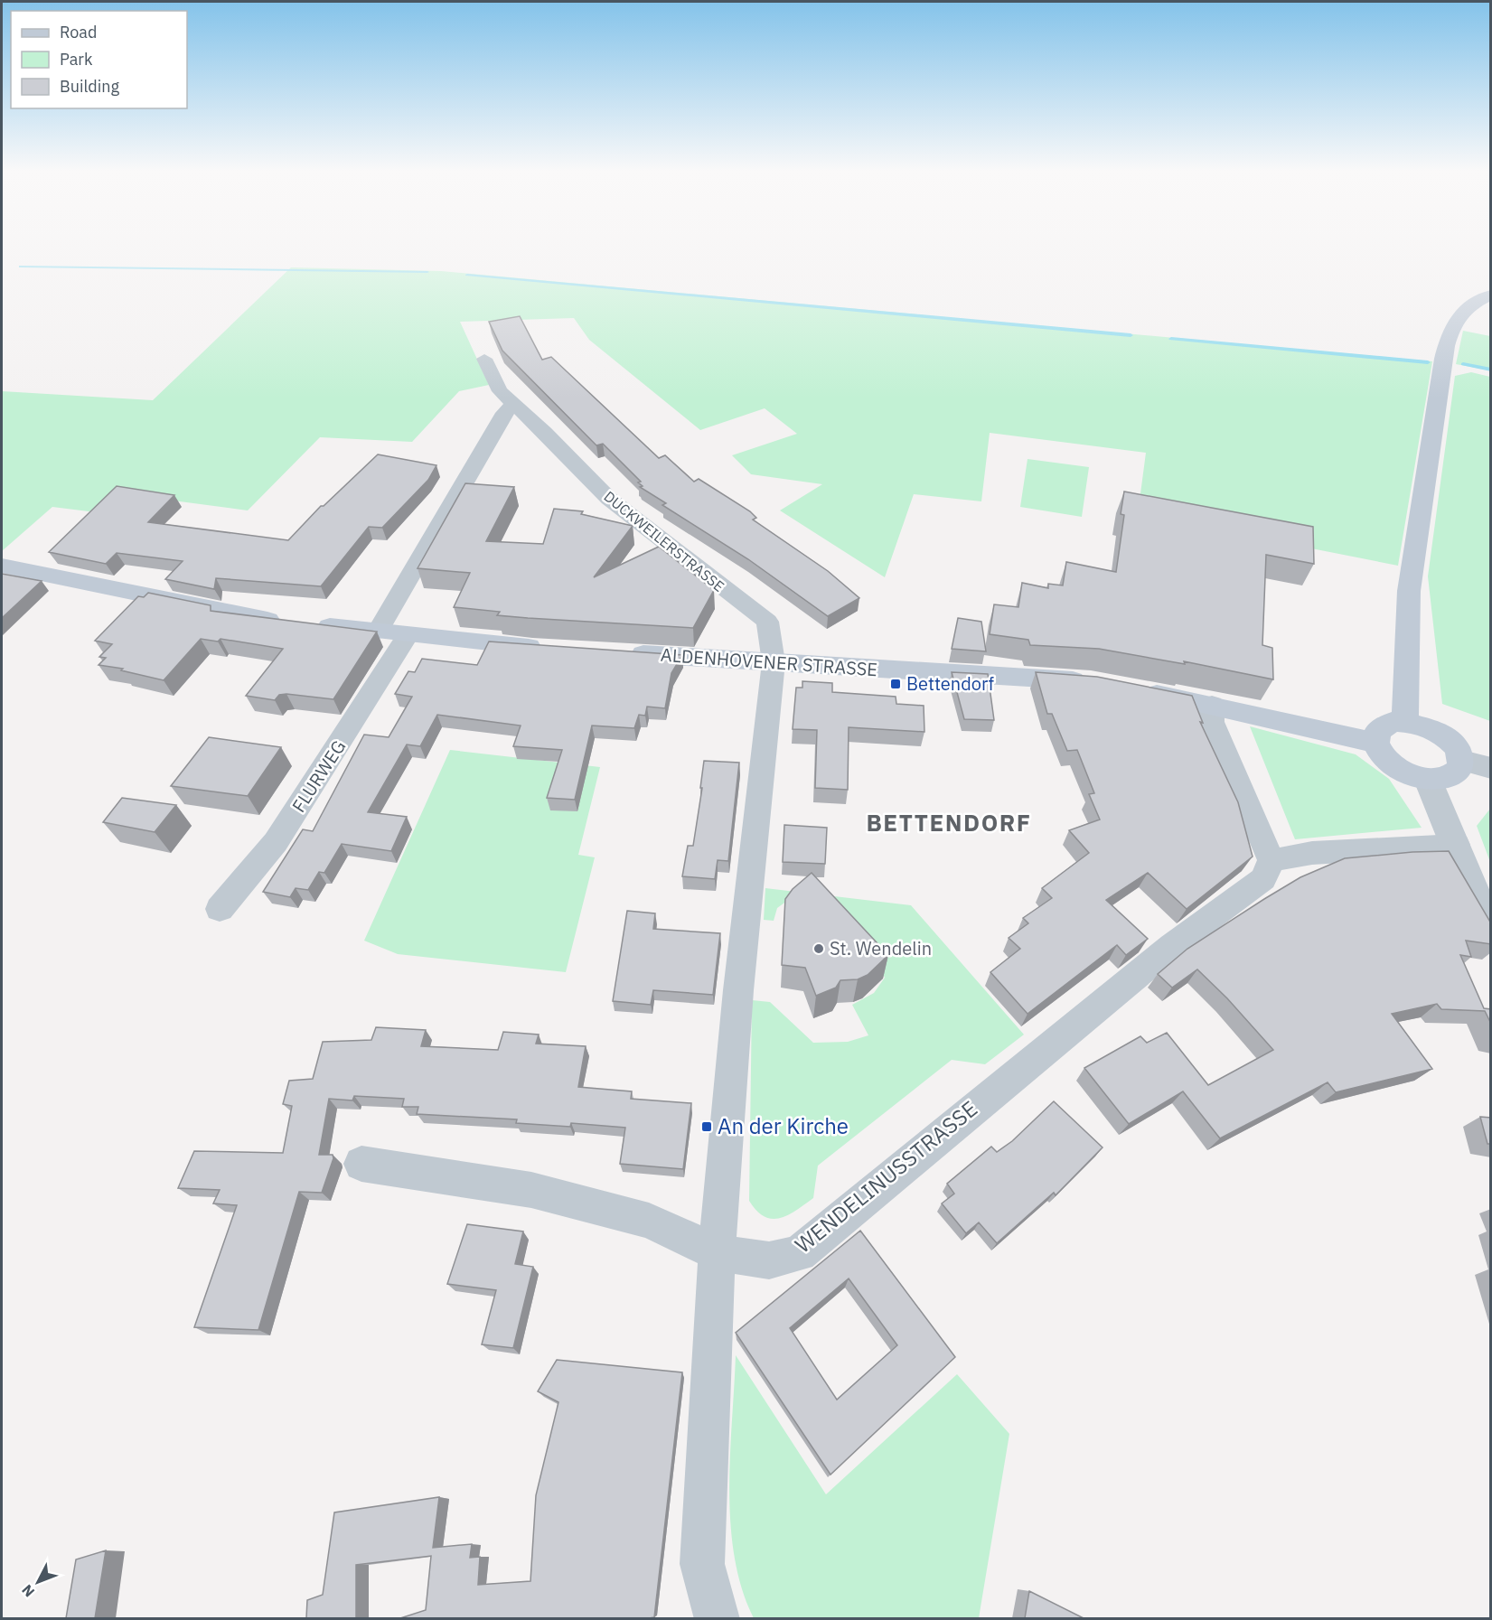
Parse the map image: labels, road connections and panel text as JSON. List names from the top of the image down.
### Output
{
  "streets": {
    "main road": ["ALDENHOVENER STRASSE"],
    "street": ["DUCKWEILERSTRASSE", "FLURWEG", "WENDELINUSSTRASSE"]
  },
  "crossings": [
    ["DUCKWEILERSTRASSE", "ALDENHOVENER STRASSE"]
  ],
  "districts": ["BETTENDORF"],
  "places": {
    "transit": ["Bettendorf", "An der Kirche"],
    "other": ["St. Wendelin"]
  },
  "legend": ["Road", "Park", "Building"],
  "north": "bottom left"
}
